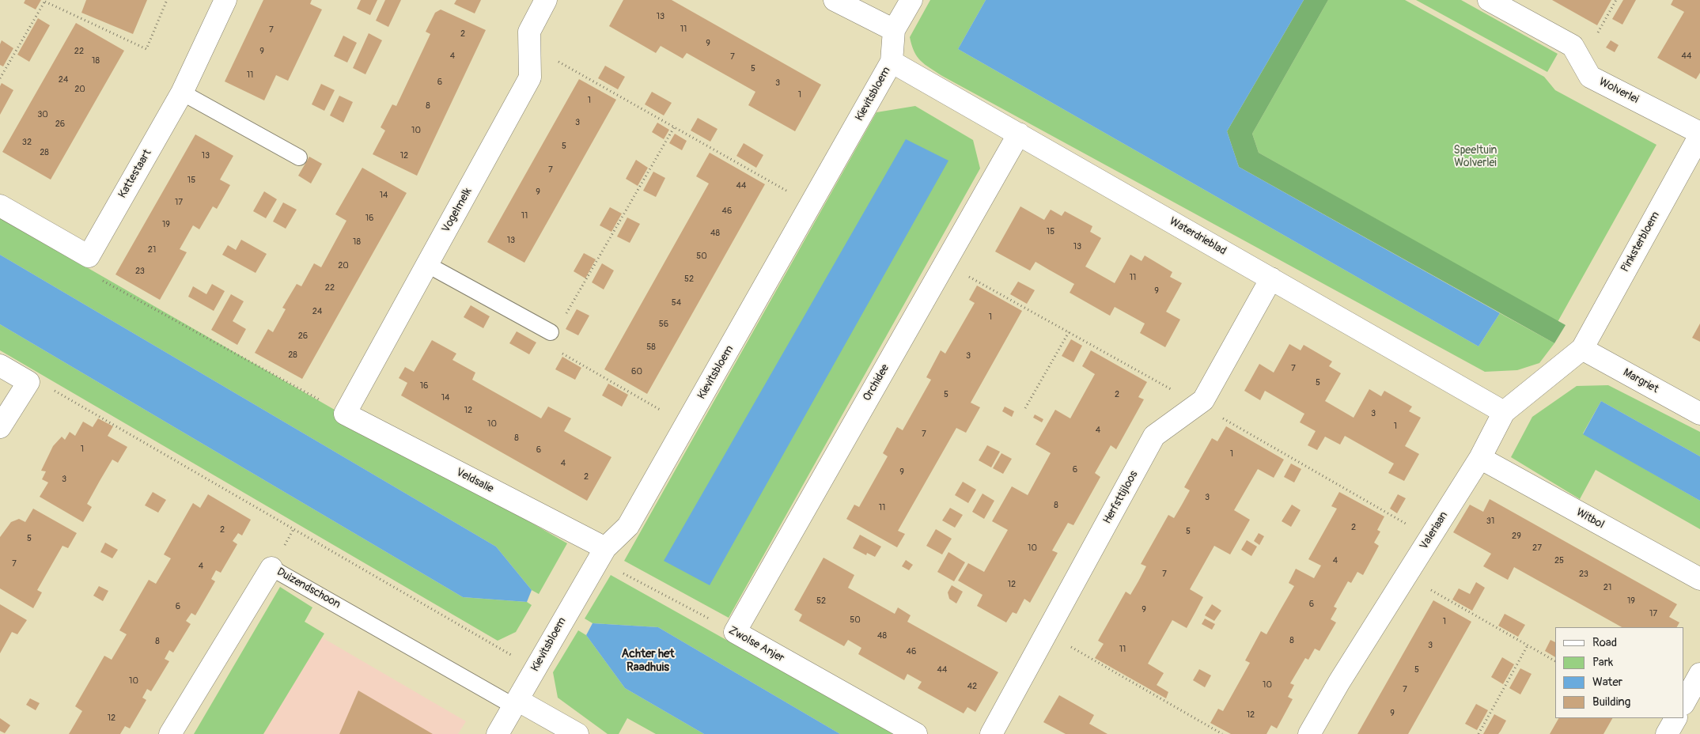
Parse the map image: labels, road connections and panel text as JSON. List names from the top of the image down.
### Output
{
  "streets": {
    "street": [
      "Wolverlei",
      "Kievitsbloem",
      "Kattestaart",
      "Vogelmelk",
      "Waterdrieblad",
      "Pinksterbloem",
      "Margriet",
      "Orchidee",
      "Veldsalie",
      "Herfsttijloos",
      "Witbol",
      "Valeriaan",
      "Duizendschoon",
      "Zwolse Anjer"
    ]
  },
  "crossings": [
    ["Wolverlei", "Pinksterbloem"],
    ["Kievitsbloem", "Waterdrieblad"],
    ["Kievitsbloem", "Veldsalie"],
    ["Kievitsbloem", "Duizendschoon"],
    ["Kievitsbloem", "Zwolse Anjer"],
    ["Vogelmelk", "Veldsalie"],
    ["Waterdrieblad", "Orchidee"],
    ["Waterdrieblad", "Herfsttijloos"],
    ["Waterdrieblad", "Valeriaan"],
    ["Pinksterbloem", "Margriet"],
    ["Pinksterbloem", "Valeriaan"],
    ["Margriet", "Valeriaan"],
    ["Orchidee", "Zwolse Anjer"],
    ["Veldsalie", "Zwolse Anjer"],
    ["Witbol", "Valeriaan"]
  ],
  "districts": ["Achter het Raadhuis"],
  "parks": ["Speeltuin Wolverlei"],
  "house_numbers": [
    "13",
    "11",
    "7",
    "2",
    "9",
    "22",
    "9",
    "4",
    "44",
    "7",
    "18",
    "5",
    "11",
    "24",
    "6",
    "3",
    "20",
    "1",
    "1",
    "8",
    "30",
    "3",
    "26",
    "10",
    "32",
    "5",
    "28",
    "13",
    "12",
    "7",
    "15",
    "44",
    "9",
    "14",
    "17",
    "46",
    "11",
    "16",
    "19",
    "15",
    "48",
    "13",
    "18",
    "13",
    "21",
    "50",
    "20",
    "23",
    "11",
    "52",
    "22",
    "9",
    "54",
    "24",
    "1",
    "56",
    "26",
    "58",
    "28",
    "3",
    "7",
    "60",
    "5",
    "16",
    "5",
    "2",
    "14",
    "12",
    "3",
    "10",
    "1",
    "4",
    "7",
    "8",
    "1",
    "6",
    "1",
    "4",
    "6",
    "9",
    "2",
    "3",
    "3",
    "8",
    "11",
    "31",
    "2",
    "2",
    "5",
    "29",
    "5",
    "10",
    "27",
    "4",
    "25",
    "7",
    "4",
    "7",
    "23",
    "12",
    "21",
    "52",
    "19",
    "6",
    "6",
    "9",
    "17",
    "50",
    "1",
    "48",
    "8",
    "8",
    "3",
    "11",
    "46",
    "44",
    "5",
    "10",
    "10",
    "42",
    "7",
    "9",
    "12",
    "12"
  ],
  "legend": [
    "Road",
    "Park",
    "Water",
    "Building"
  ]
}
